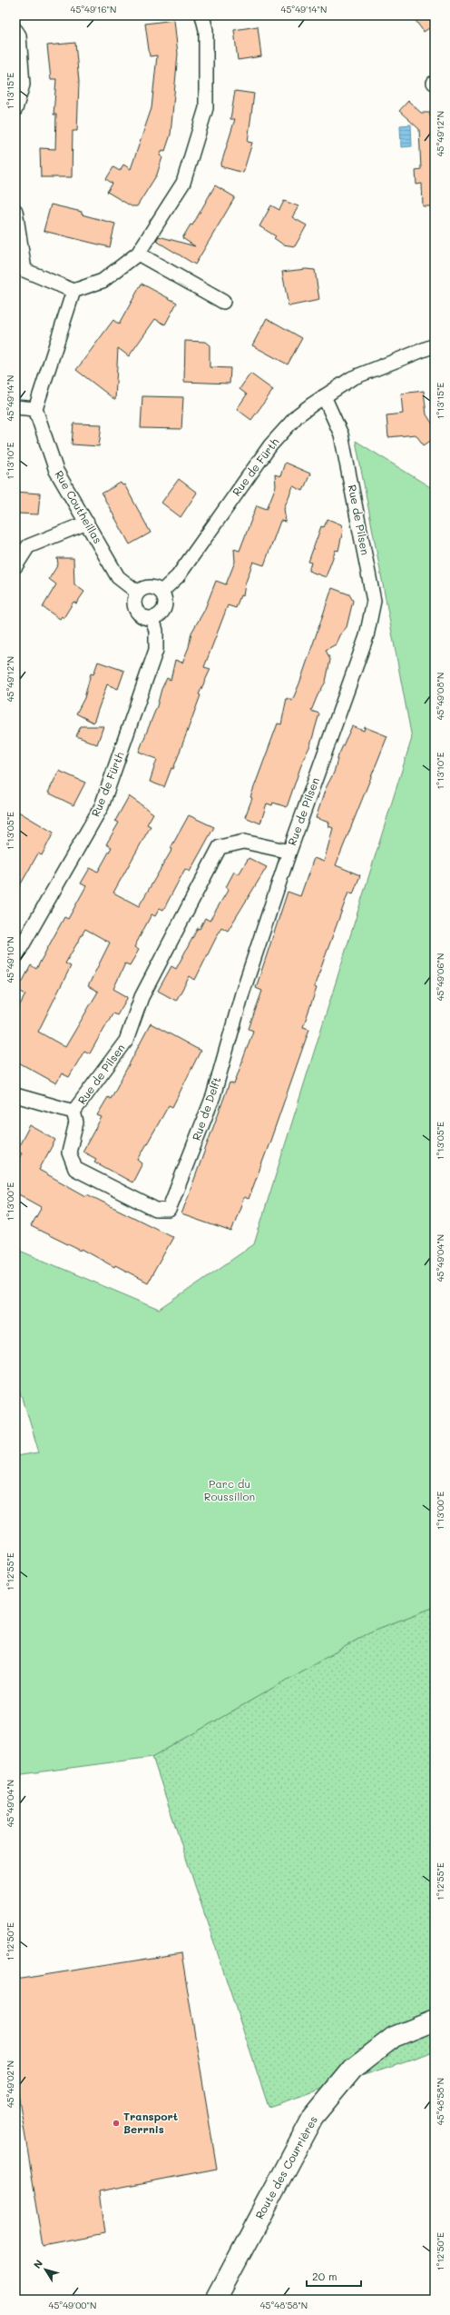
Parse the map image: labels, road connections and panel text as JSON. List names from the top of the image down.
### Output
{
  "streets": {
    "main road": ["Route des Courrières"],
    "street": [
      "Rue de Fürth",
      "Rue Coutheillas",
      "Rue de Pilsen",
      "Rue de Delft"
    ]
  },
  "crossings": [
    ["Rue de Fürth", "Rue Coutheillas"],
    ["Rue de Fürth", "Rue de Pilsen"],
    ["Rue de Pilsen", "Rue de Delft"]
  ],
  "parks": ["Parc du Roussillon"],
  "places": ["Transport Berrnis"],
  "scale_bar": "20 m",
  "north": "top left",
  "coordinates": [
    "45°49'16\"N",
    "45°49'14\"N",
    "1°13'15\"E",
    "45°49'12\"N",
    "1°13'10\"E",
    "45°49'08\"N",
    "1°13'05\"E",
    "45°49'10\"N",
    "45°49'06\"N",
    "1°13'00\"E",
    "45°49'04\"N",
    "1°12'55\"E",
    "1°12'50\"E",
    "45°49'02\"N",
    "45°48'58\"N",
    "45°49'00\"N"
  ]
}
